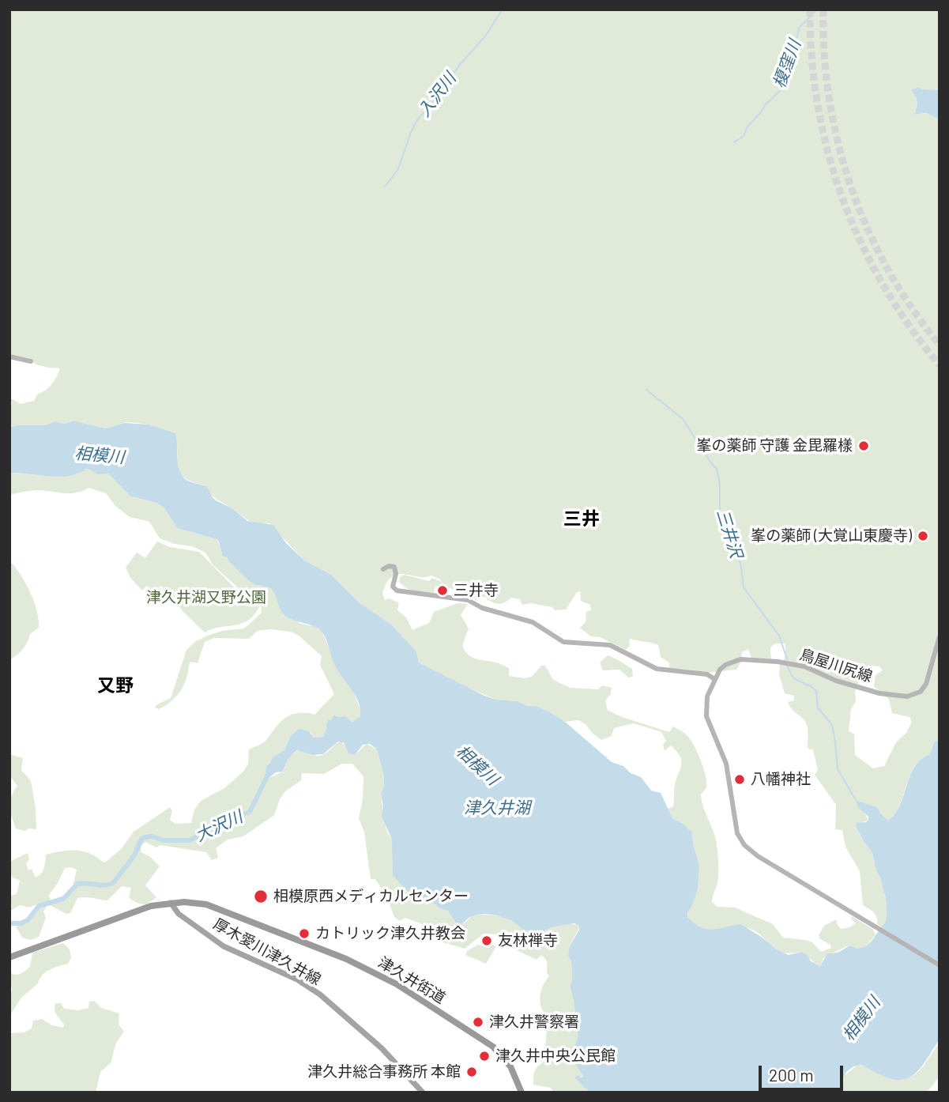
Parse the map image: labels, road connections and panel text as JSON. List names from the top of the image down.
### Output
{
  "streets": {
    "highway": ["津久井街道"],
    "main road": ["鳥屋川尻線", "厚木愛川津久井線"]
  },
  "crossings": [
    ["厚木愛川津久井線", "津久井街道"]
  ],
  "districts": ["三井", "又野"],
  "water": [
    "榎窪川",
    "入沢川",
    "相模川",
    "三井沢",
    "津久井湖",
    "大沢川"
  ],
  "parks": ["津久井湖又野公園"],
  "places": [
    "峯の薬師 守護 金毘羅樣",
    "峯の薬師 (大覚山東慶寺)",
    "三井寺",
    "八幡神社",
    "相模原西メディカルセンター",
    "カトリック津久井教会",
    "友林禅寺",
    "津久井警察署",
    "津久井中央公民館",
    "津久井総合事務所 本館"
  ],
  "scale_bar": "200 m"
}
